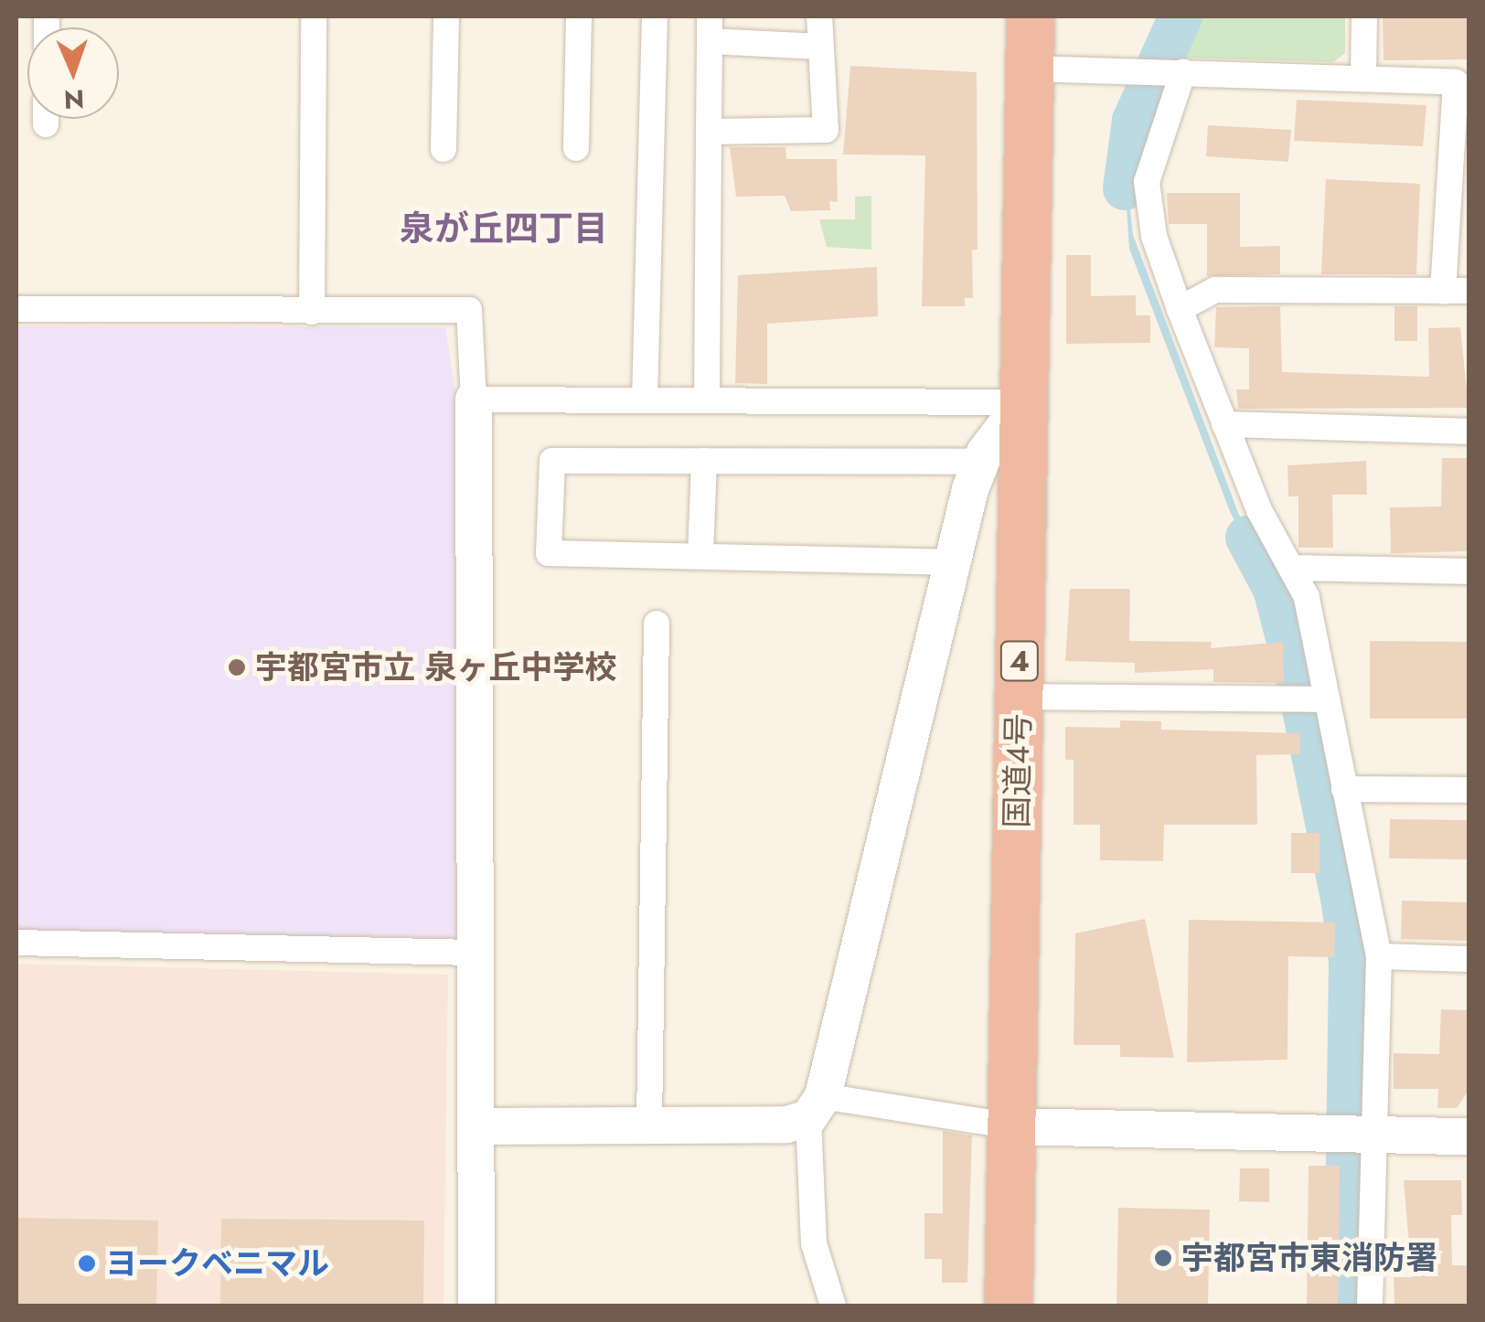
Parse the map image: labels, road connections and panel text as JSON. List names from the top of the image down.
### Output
{
  "streets": {
    "highway": ["4", "国道4号"]
  },
  "districts": ["泉が丘四丁目"],
  "places": ["宇都宮市立 泉ヶ丘中学校", "宇都宮市東消防署", "ヨークベニマル"],
  "north": "bottom"
}
